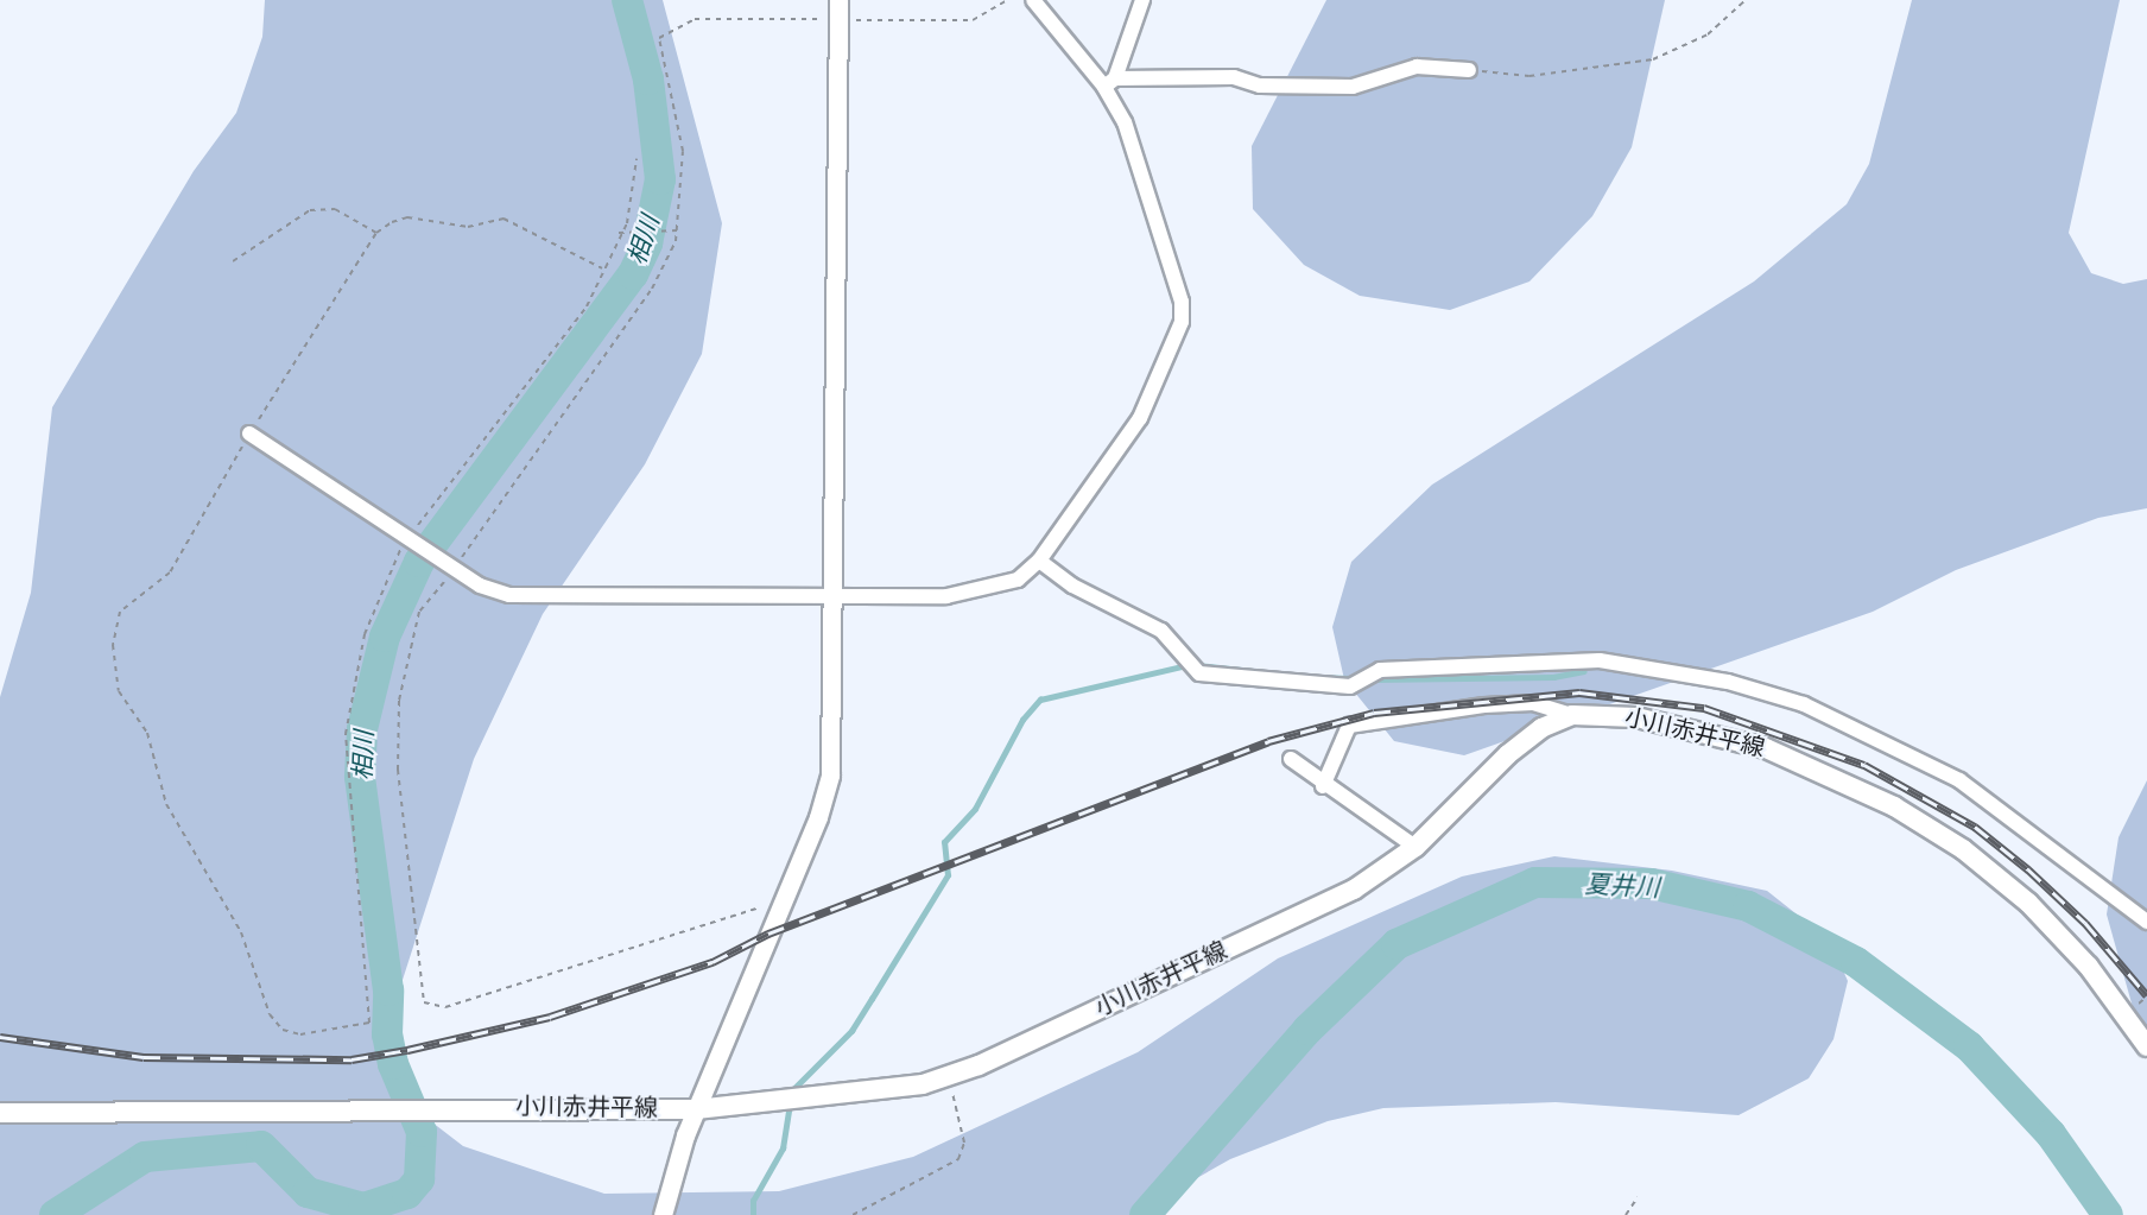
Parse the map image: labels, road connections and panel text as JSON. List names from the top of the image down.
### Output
{
  "streets": {
    "main road": ["小川赤井平線"]
  },
  "water": ["相川", "夏井川"]
}
